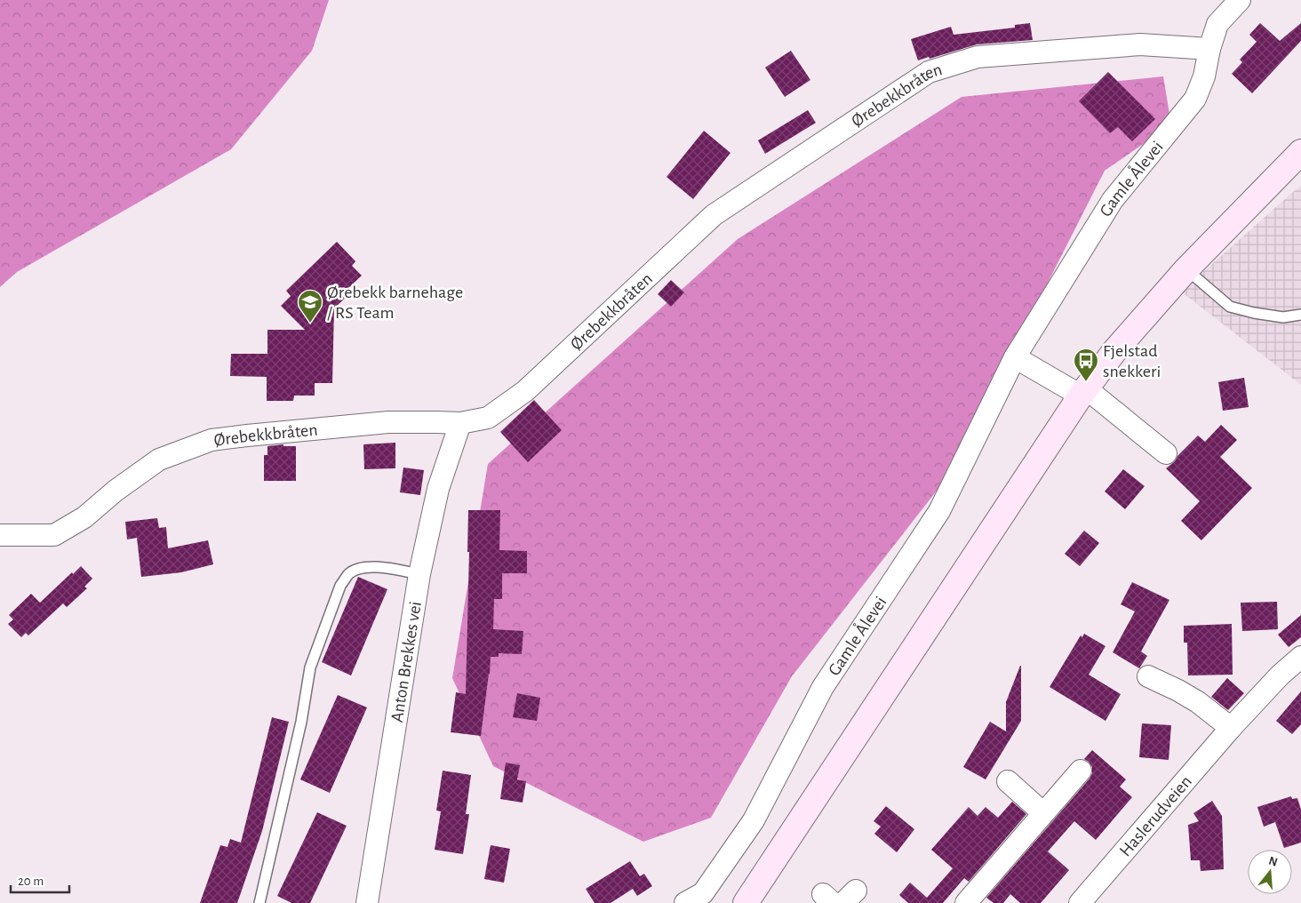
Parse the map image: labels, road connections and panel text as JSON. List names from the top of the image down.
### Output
{
  "streets": {
    "street": [
      "Ørebekkbråten",
      "Gamle Ålevei",
      "Anton Brekkes vei",
      "Haslerudveien"
    ]
  },
  "crossings": [
    ["Ørebekkbråten", "Gamle Ålevei"],
    ["Ørebekkbråten", "Anton Brekkes vei"]
  ],
  "places": {
    "school or university": ["Ørebekk barnehage / RS Team"],
    "bus stop": ["Fjelstad snekkeri"]
  },
  "scale_bar": "20 m",
  "north": "top"
}
